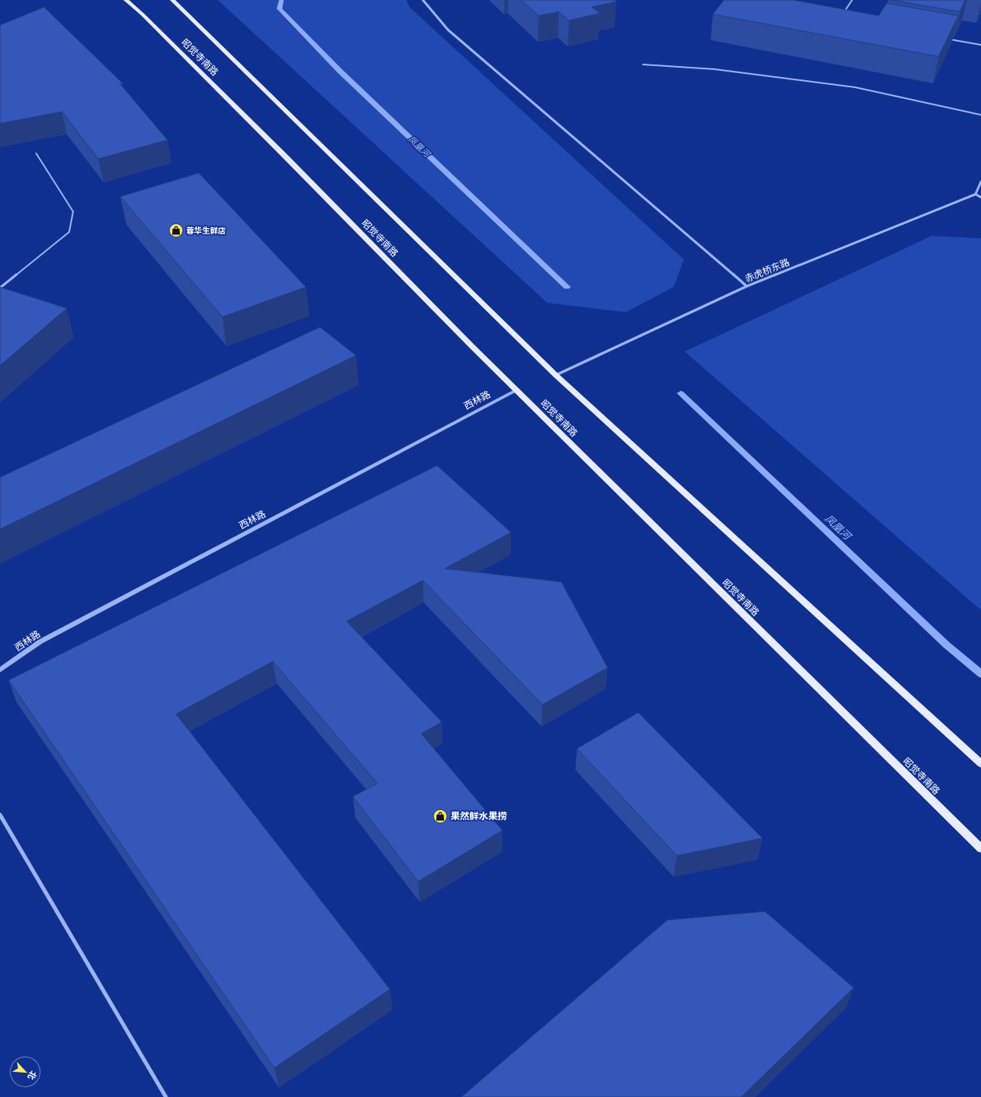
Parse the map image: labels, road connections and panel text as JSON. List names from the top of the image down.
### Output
{
  "streets": {
    "main road": ["昭觉寺南路"],
    "street": ["赤虎桥东路", "西林路"]
  },
  "crossings": [
    ["昭觉寺南路", "西林路"]
  ],
  "water": ["凤凰河"],
  "places": {
    "shop": ["蓉华生鲜店", "果然鲜水果捞"]
  },
  "north": "bottom right"
}
